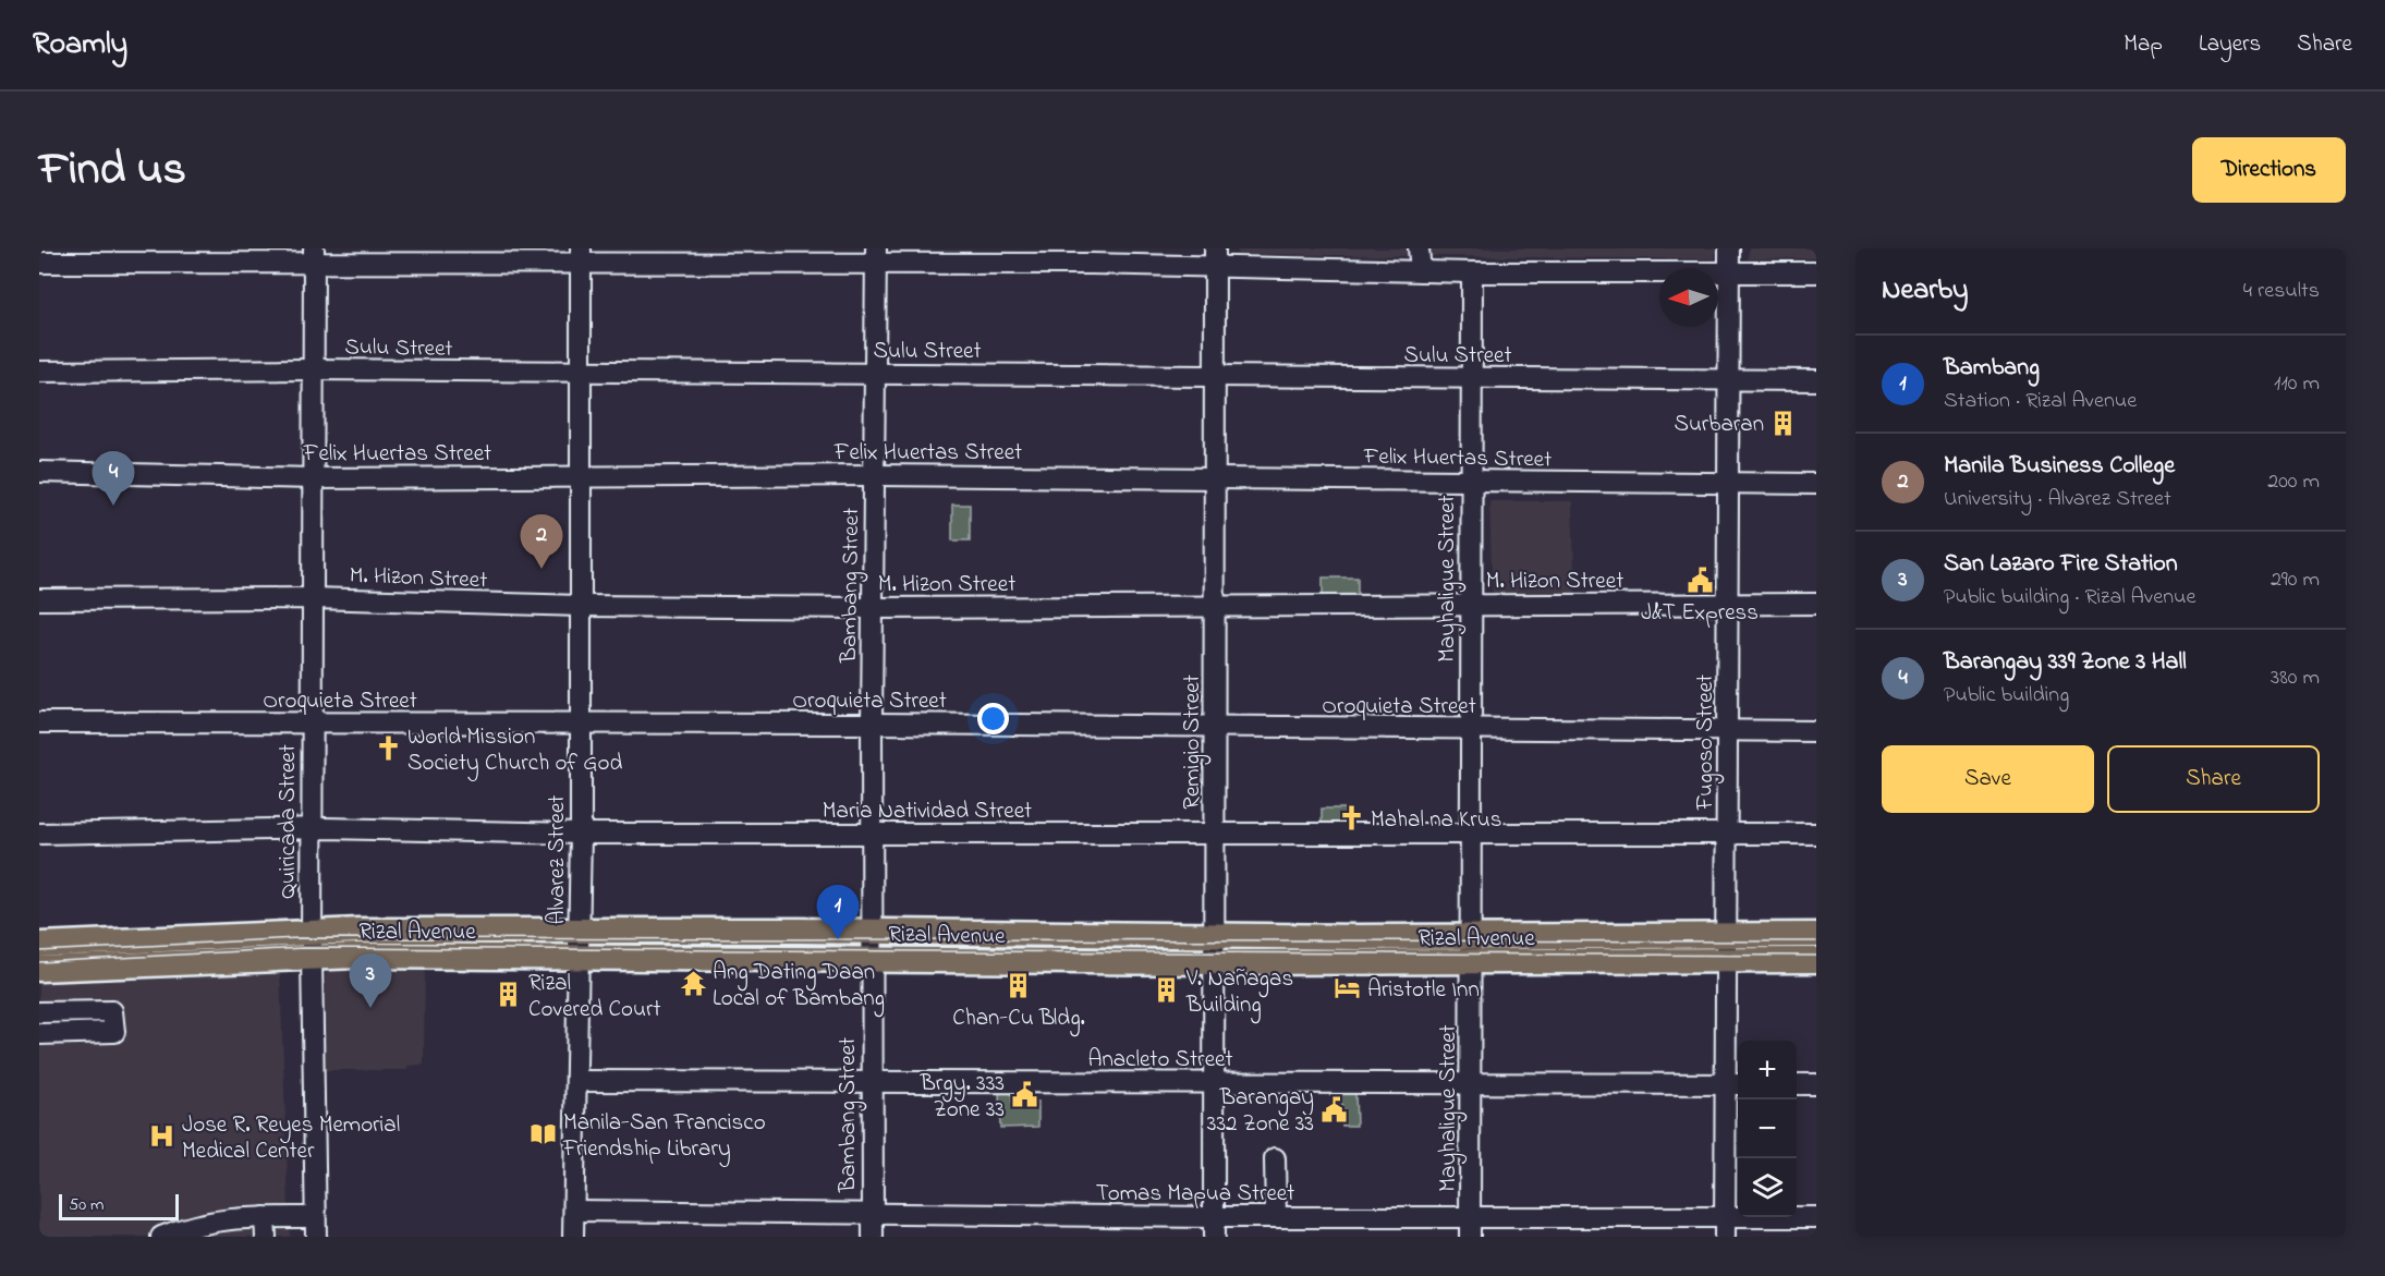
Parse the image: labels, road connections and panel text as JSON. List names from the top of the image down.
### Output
{
  "streets": {
    "main road": ["Rizal Avenue"],
    "street": [
      "Sulu Street",
      "Felix Huertas Street",
      "M. Hizon Street",
      "Mayhaligue Street",
      "Bambang Street",
      "Oroquieta Street",
      "Remigio Street",
      "Fugoso Street",
      "Maria Natividad Street",
      "Quiricada Street",
      "Alvarez Street",
      "Anacleto Street",
      "Tomas Mapua Street"
    ]
  },
  "crossings": [
    ["Sulu Street", "Mayhaligue Street"],
    ["Sulu Street", "Bambang Street"],
    ["Sulu Street", "Remigio Street"],
    ["Sulu Street", "Fugoso Street"],
    ["Sulu Street", "Quiricada Street"],
    ["Sulu Street", "Alvarez Street"],
    ["Felix Huertas Street", "Mayhaligue Street"],
    ["Felix Huertas Street", "Bambang Street"],
    ["Felix Huertas Street", "Remigio Street"],
    ["Felix Huertas Street", "Fugoso Street"],
    ["Felix Huertas Street", "Quiricada Street"],
    ["Felix Huertas Street", "Alvarez Street"],
    ["M. Hizon Street", "Mayhaligue Street"],
    ["M. Hizon Street", "Bambang Street"],
    ["M. Hizon Street", "Remigio Street"],
    ["M. Hizon Street", "Fugoso Street"],
    ["M. Hizon Street", "Quiricada Street"],
    ["M. Hizon Street", "Alvarez Street"],
    ["Mayhaligue Street", "Oroquieta Street"],
    ["Mayhaligue Street", "Maria Natividad Street"],
    ["Mayhaligue Street", "Rizal Avenue"],
    ["Mayhaligue Street", "Anacleto Street"],
    ["Mayhaligue Street", "Tomas Mapua Street"],
    ["Bambang Street", "Oroquieta Street"],
    ["Bambang Street", "Maria Natividad Street"],
    ["Bambang Street", "Rizal Avenue"],
    ["Bambang Street", "Anacleto Street"],
    ["Bambang Street", "Tomas Mapua Street"],
    ["Oroquieta Street", "Remigio Street"],
    ["Oroquieta Street", "Fugoso Street"],
    ["Oroquieta Street", "Quiricada Street"],
    ["Oroquieta Street", "Alvarez Street"],
    ["Remigio Street", "Maria Natividad Street"],
    ["Remigio Street", "Rizal Avenue"],
    ["Remigio Street", "Anacleto Street"],
    ["Remigio Street", "Tomas Mapua Street"],
    ["Fugoso Street", "Maria Natividad Street"],
    ["Fugoso Street", "Rizal Avenue"],
    ["Fugoso Street", "Anacleto Street"],
    ["Fugoso Street", "Tomas Mapua Street"],
    ["Maria Natividad Street", "Quiricada Street"],
    ["Maria Natividad Street", "Alvarez Street"],
    ["Quiricada Street", "Rizal Avenue"],
    ["Alvarez Street", "Rizal Avenue"],
    ["Alvarez Street", "Anacleto Street"],
    ["Alvarez Street", "Tomas Mapua Street"]
  ],
  "places": {
    "building": [
      "Surbaran",
      "Chan-Cu Bldg.",
      "V. Nañagas Building",
      "Rizal Covered Court"
    ],
    "public building": ["J&T Express", "Brgy. 333 Zone 33", "Barangay 332 Zone 33"],
    "church": ["World Mission Society Church of God", "Mahal na Krus"],
    "temple": ["Ang Dating Daan Local of Bambang"],
    "hotel": ["Aristotle Inn"],
    "library": ["Manila-San Francisco Friendship Library"],
    "hospital": ["Jose R. Reyes Memorial Medical Center"]
  },
  "scale_bar": "50 m",
  "north": "left",
  "page": {
    "header": "Roamly",
    "nav": ["Map", "Layers", "Share"],
    "title": "Find us",
    "buttons": [
      "Directions",
      ["Save", "Share"]
    ],
    "heading": ["Nearby", "4 results"],
    "list": [
      {
        "mark": "1",
        "name": "Bambang",
        "note": "Station · Rizal Avenue",
        "value": "110 m"
      },
      {
        "mark": "2",
        "name": "Manila Business College",
        "note": "University · Alvarez Street",
        "value": "200 m"
      },
      {
        "mark": "3",
        "name": "San Lazaro Fire Station",
        "note": "Public building · Rizal Avenue",
        "value": "290 m"
      },
      {
        "mark": "4",
        "name": "Barangay 339 Zone 3 Hall",
        "note": "Public building",
        "value": "380 m"
      }
    ],
    "pins": [
      "4",
      "2",
      "1",
      "3"
    ],
    "map_buttons": ["+", "−"],
    "scale": "50 m"
  }
}
